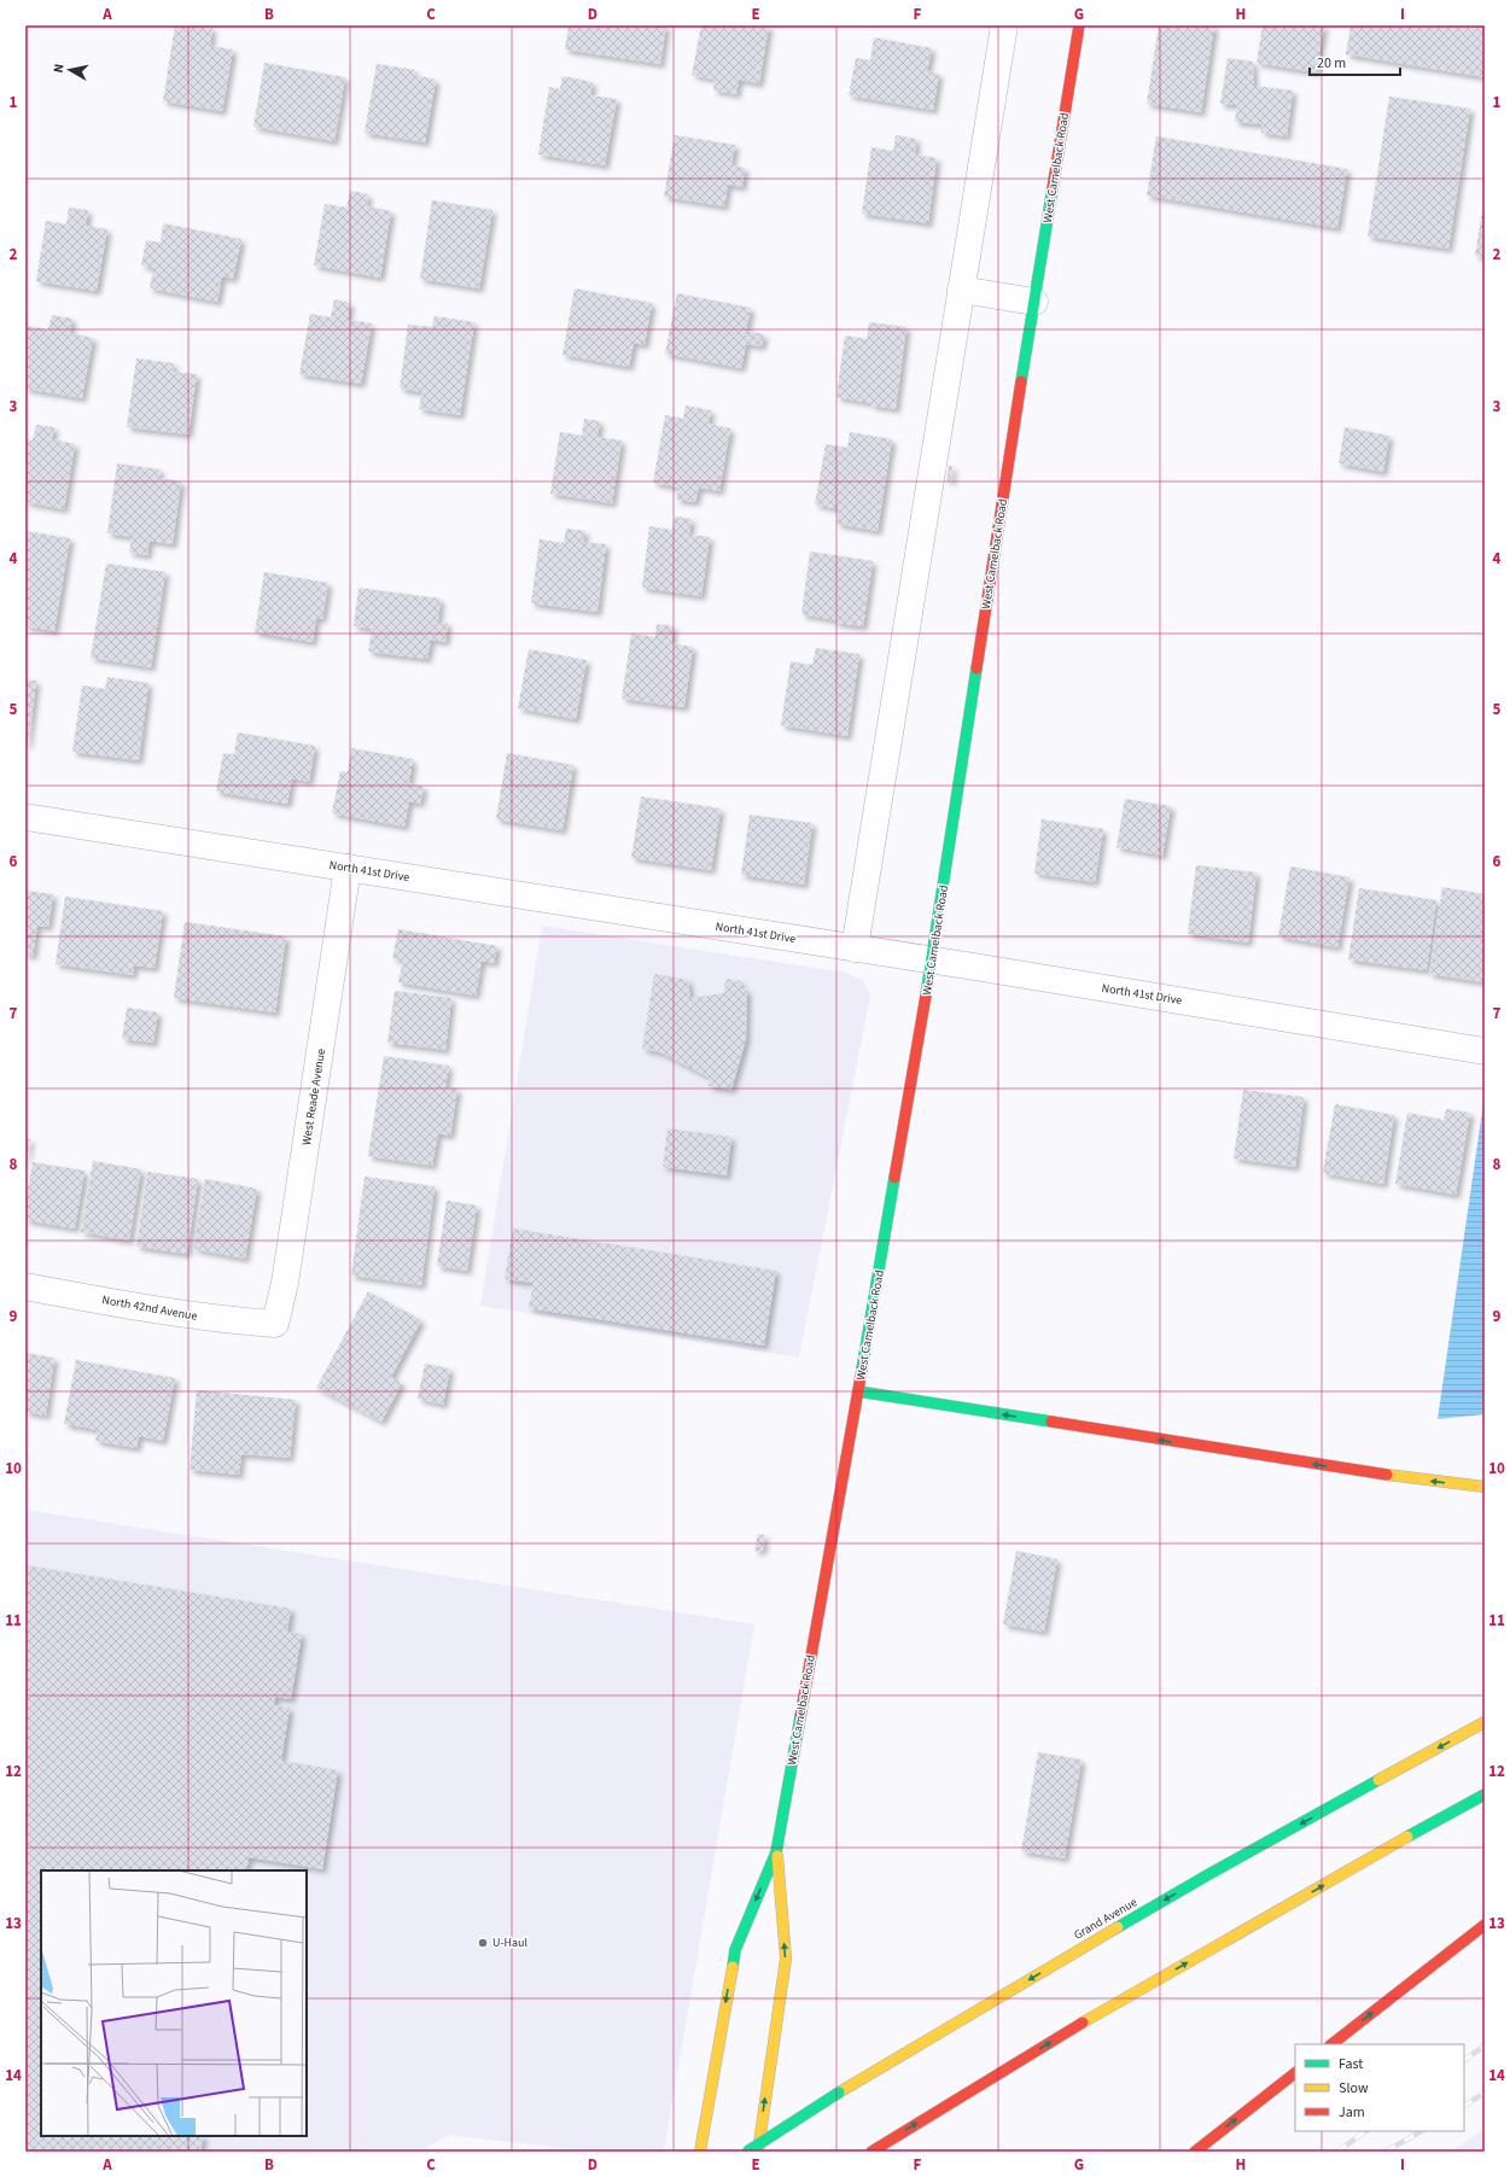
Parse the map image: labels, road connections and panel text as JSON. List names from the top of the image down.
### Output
{
  "streets": {
    "main road": ["West Camelback Road", "Grand Avenue"],
    "street": ["North 41st Drive", "West Reade Avenue", "North 42nd Avenue"]
  },
  "crossings": [
    ["West Camelback Road", "North 41st Drive"],
    ["North 41st Drive", "West Reade Avenue"],
    ["West Reade Avenue", "North 42nd Avenue"]
  ],
  "places": ["U-Haul"],
  "legend": ["Fast", "Slow", "Jam"],
  "scale_bar": "20 m",
  "north": "left",
  "grid": {
    "columns": [
      "A",
      "B",
      "C",
      "D",
      "E",
      "F",
      "G",
      "H",
      "I"
    ],
    "rows": [
      "1",
      "2",
      "3",
      "4",
      "5",
      "6",
      "7",
      "8",
      "9",
      "10",
      "11",
      "12",
      "13",
      "14"
    ]
  }
}
